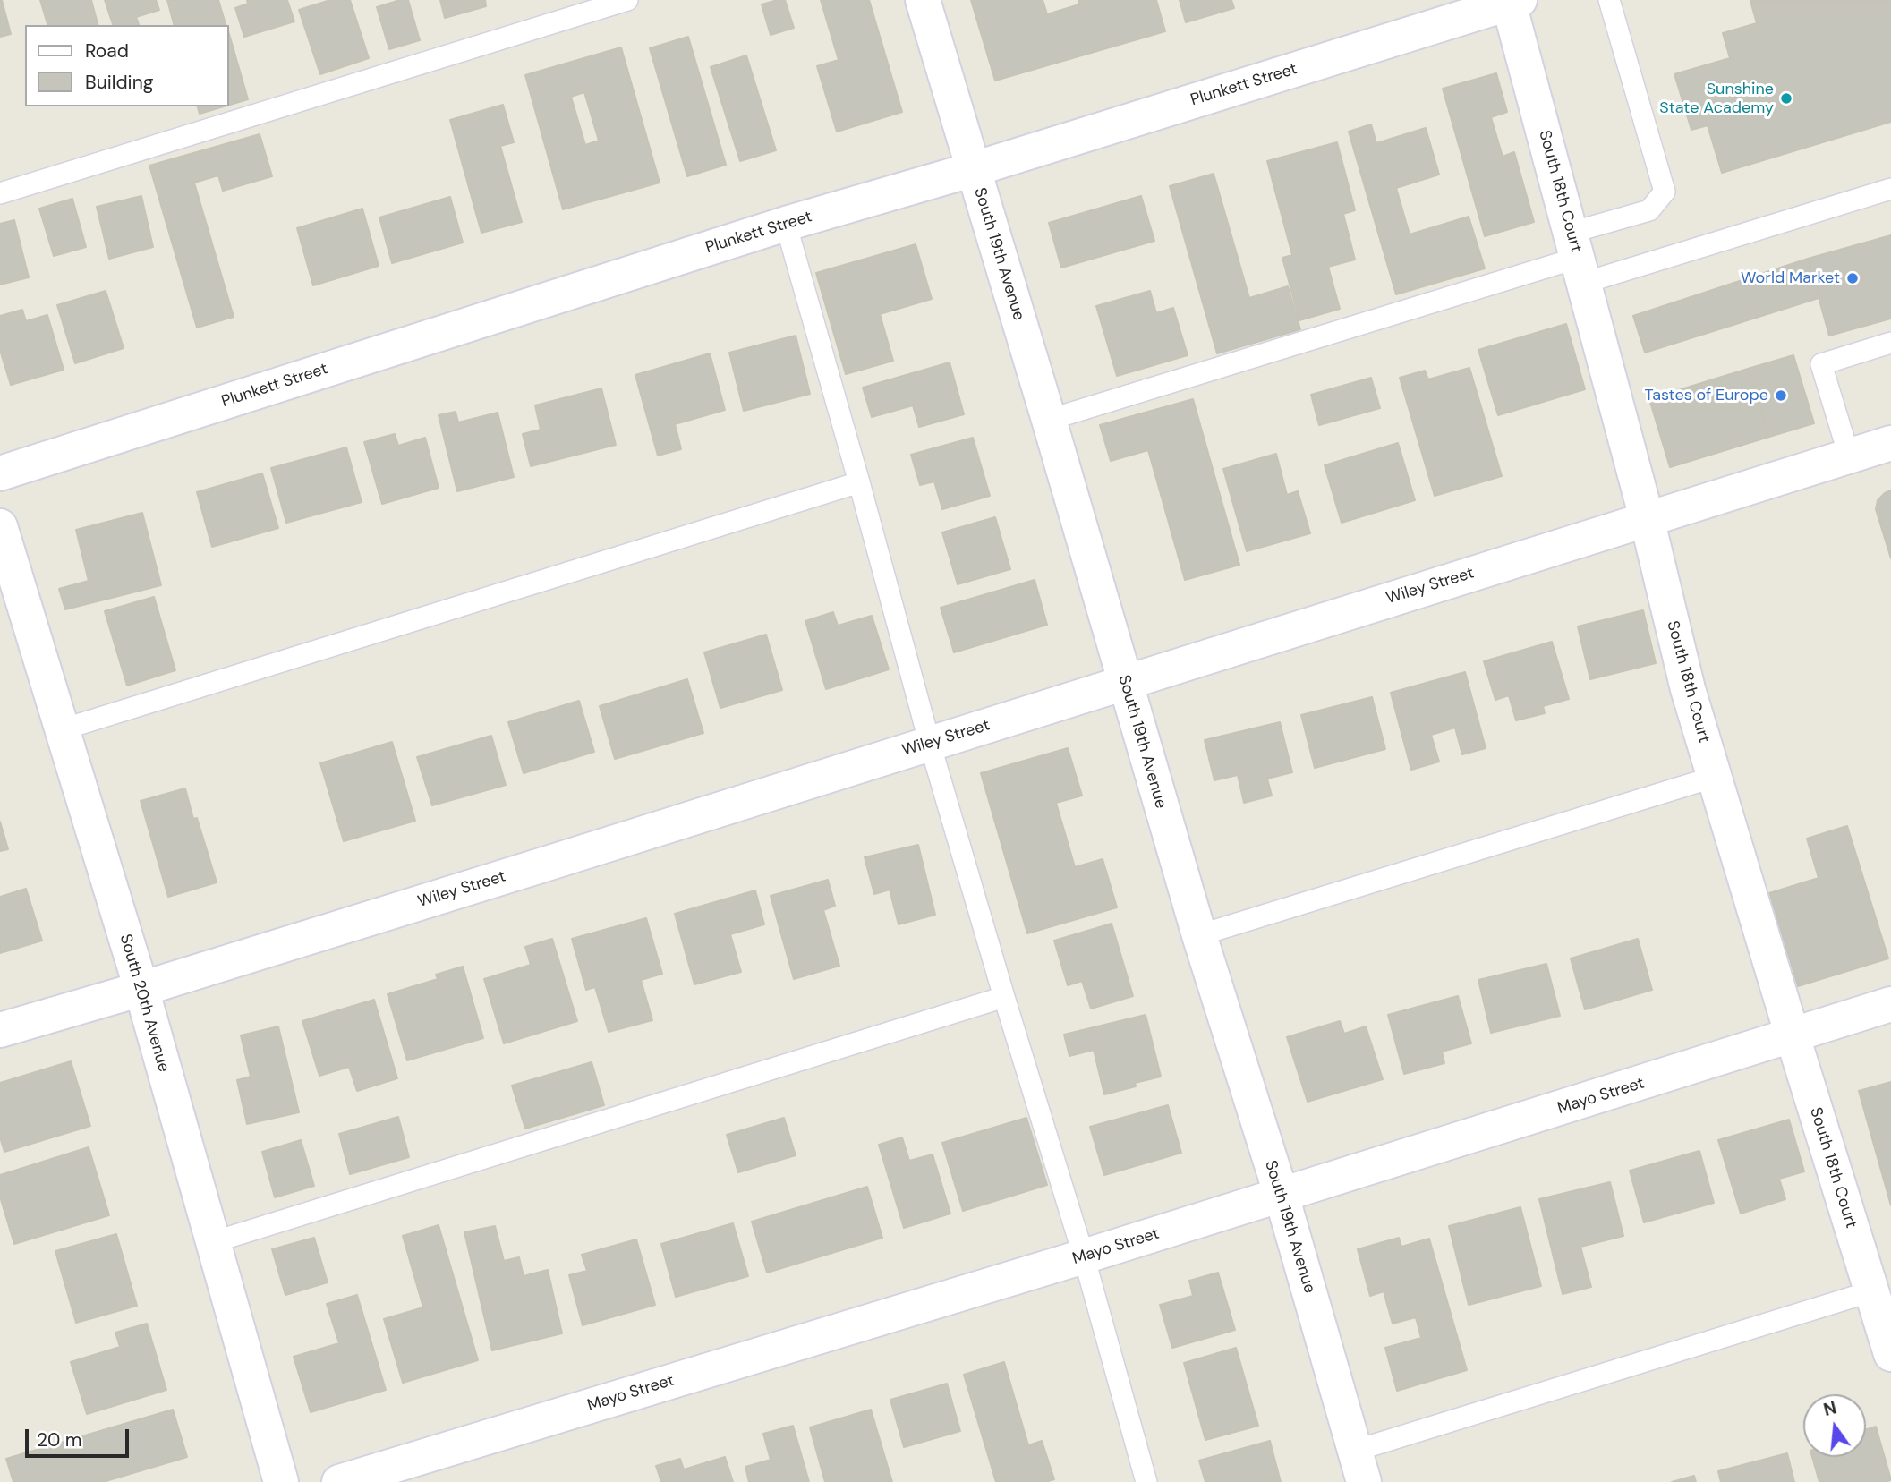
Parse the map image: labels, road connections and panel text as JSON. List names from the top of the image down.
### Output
{
  "streets": {
    "street": [
      "Plunkett Street",
      "South 18th Court",
      "South 19th Avenue",
      "Wiley Street",
      "South 20th Avenue",
      "Mayo Street"
    ]
  },
  "crossings": [
    ["Plunkett Street", "South 18th Court"],
    ["Plunkett Street", "South 19th Avenue"],
    ["South 18th Court", "Wiley Street"],
    ["South 18th Court", "Mayo Street"],
    ["South 19th Avenue", "Wiley Street"],
    ["South 19th Avenue", "Mayo Street"],
    ["Wiley Street", "South 20th Avenue"]
  ],
  "places": ["Sunshine State Academy", "World Market", "Tastes of Europe"],
  "legend": ["Road", "Building"],
  "scale_bar": "20 m",
  "north": "top"
}
